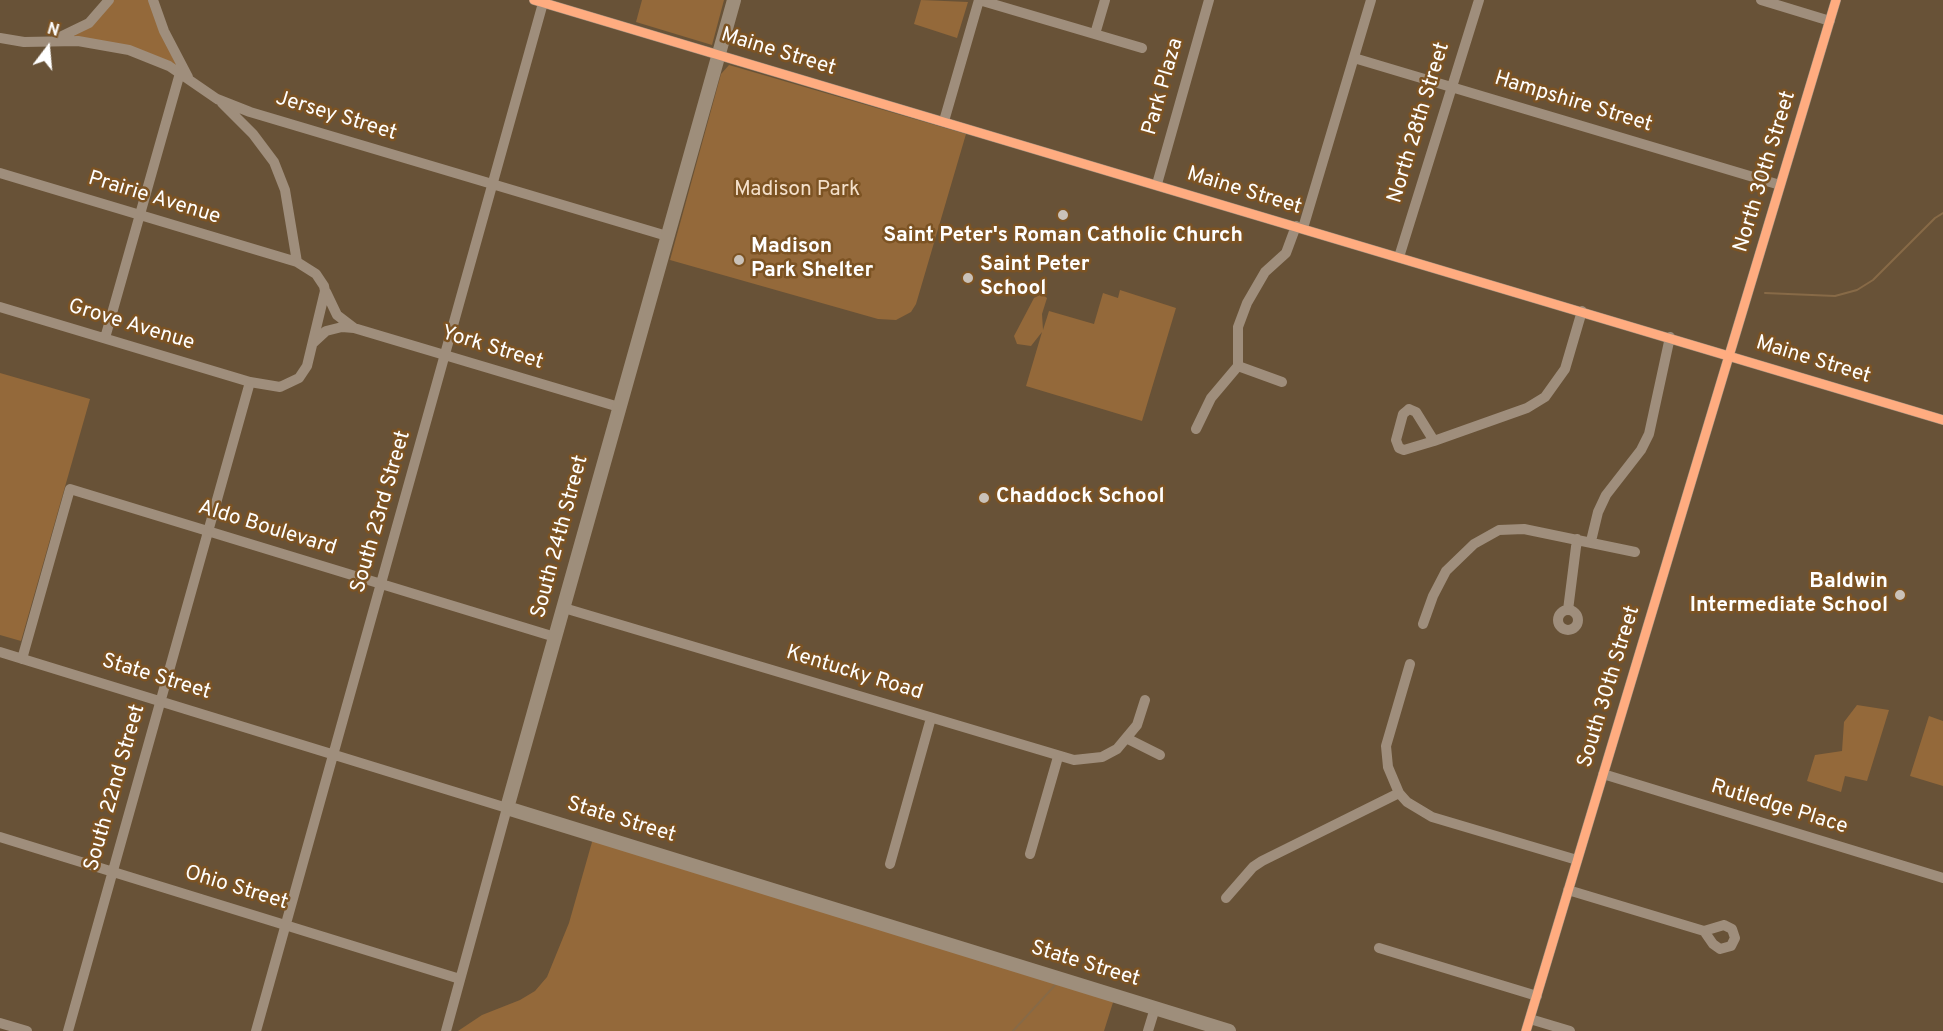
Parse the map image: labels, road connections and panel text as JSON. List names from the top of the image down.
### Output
{
  "streets": {
    "main road": ["South 24th Street", "State Street"],
    "street": [
      "Maine Street",
      "Park Plaza",
      "Hampshire Street",
      "Jersey Street",
      "North 28th Street",
      "North 30th Street",
      "Prairie Avenue",
      "Grove Avenue",
      "York Street",
      "South 23rd Street",
      "Aldo Boulevard",
      "Kentucky Road",
      "South 30th Street",
      "South 22nd Street",
      "Rutledge Place",
      "Ohio Street"
    ]
  },
  "crossings": [
    ["Maine Street", "Park Plaza"],
    ["Maine Street", "North 28th Street"],
    ["Maine Street", "North 30th Street"],
    ["Maine Street", "South 23rd Street"],
    ["Maine Street", "South 24th Street"],
    ["Maine Street", "South 30th Street"],
    ["Hampshire Street", "North 28th Street"],
    ["Hampshire Street", "North 30th Street"],
    ["Jersey Street", "South 23rd Street"],
    ["Jersey Street", "South 24th Street"],
    ["North 30th Street", "South 30th Street"],
    ["Grove Avenue", "York Street"],
    ["Grove Avenue", "South 22nd Street"],
    ["York Street", "South 23rd Street"],
    ["York Street", "South 24th Street"],
    ["South 23rd Street", "Aldo Boulevard"],
    ["South 23rd Street", "State Street"],
    ["South 23rd Street", "Ohio Street"],
    ["Aldo Boulevard", "South 24th Street"],
    ["Aldo Boulevard", "State Street"],
    ["Aldo Boulevard", "South 22nd Street"],
    ["South 24th Street", "Kentucky Road"],
    ["South 24th Street", "State Street"],
    ["South 24th Street", "Ohio Street"],
    ["State Street", "South 22nd Street"],
    ["South 30th Street", "Rutledge Place"],
    ["South 22nd Street", "Ohio Street"]
  ],
  "parks": ["Madison Park"],
  "places": [
    "Saint Peter's Roman Catholic Church",
    "Madison Park Shelter",
    "Saint Peter School",
    "Chaddock School",
    "Baldwin Intermediate School"
  ],
  "north": "top"
}
